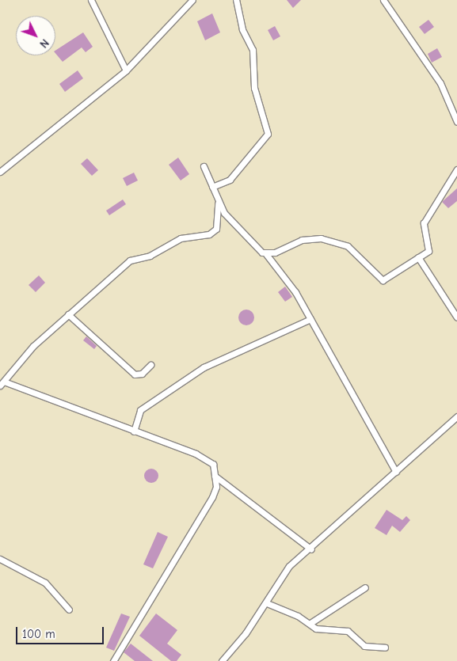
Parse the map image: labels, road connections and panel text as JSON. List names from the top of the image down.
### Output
{
  "scale_bar": "100 m",
  "north": "bottom right"
}
